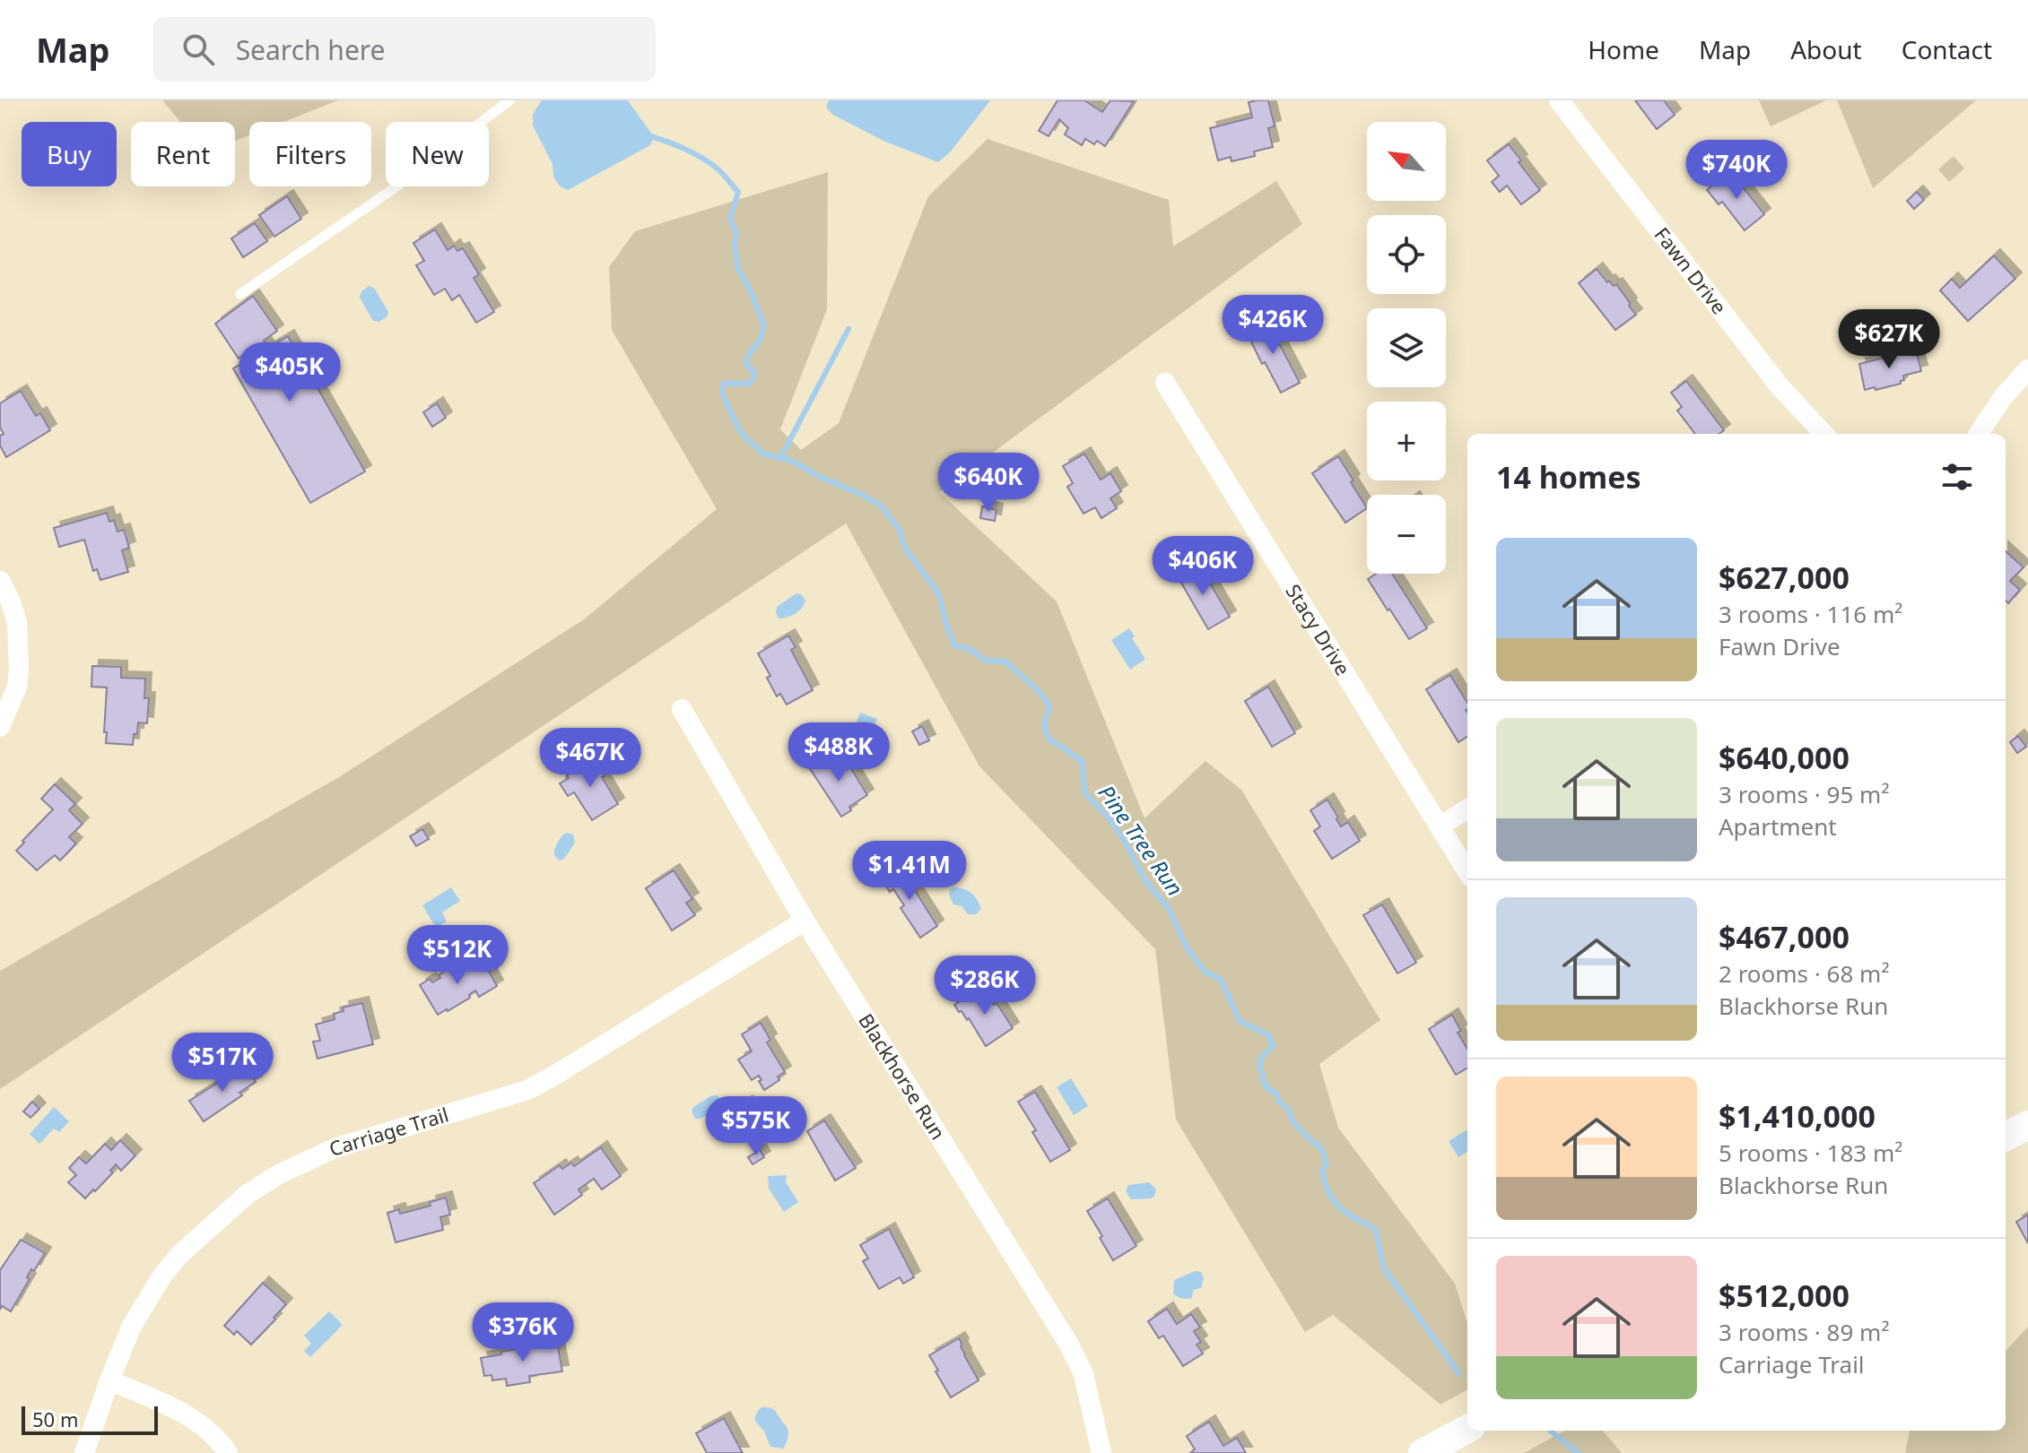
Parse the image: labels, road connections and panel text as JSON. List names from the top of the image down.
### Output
{
  "streets": {
    "street": [
      "Fawn Drive",
      "Stacy Drive",
      "Blackhorse Run",
      "Carriage Trail"
    ]
  },
  "crossings": [
    ["Blackhorse Run", "Carriage Trail"]
  ],
  "water": ["Pine Tree Run"],
  "scale_bar": "50 m",
  "north": "top left",
  "page": {
    "header": "Map",
    "search": "Search here",
    "nav": [
      "Home",
      "Map",
      "About",
      "Contact"
    ],
    "map_buttons": ["+", "−"],
    "chip": [
      "Buy",
      "Rent",
      "Filters",
      "New"
    ],
    "price": [
      "$740K",
      "$426K",
      "$627K",
      "$405K",
      "$640K",
      "$406K",
      "$488K",
      "$467K",
      "$1.41M",
      "$512K",
      "$286K",
      "$517K",
      "$575K",
      "$376K"
    ],
    "heading": "14 homes",
    "list": [
      {
        "name": "$627,000",
        "note": "3 rooms · 116 m² · Fawn Drive"
      },
      {
        "name": "$640,000",
        "note": "3 rooms · 95 m² · Apartment"
      },
      {
        "name": "$467,000",
        "note": "2 rooms · 68 m² · Blackhorse Run"
      },
      {
        "name": "$1,410,000",
        "note": "5 rooms · 183 m² · Blackhorse Run"
      },
      {
        "name": "$512,000",
        "note": "3 rooms · 89 m² · Carriage Trail"
      }
    ],
    "scale": "50 m"
  }
}
